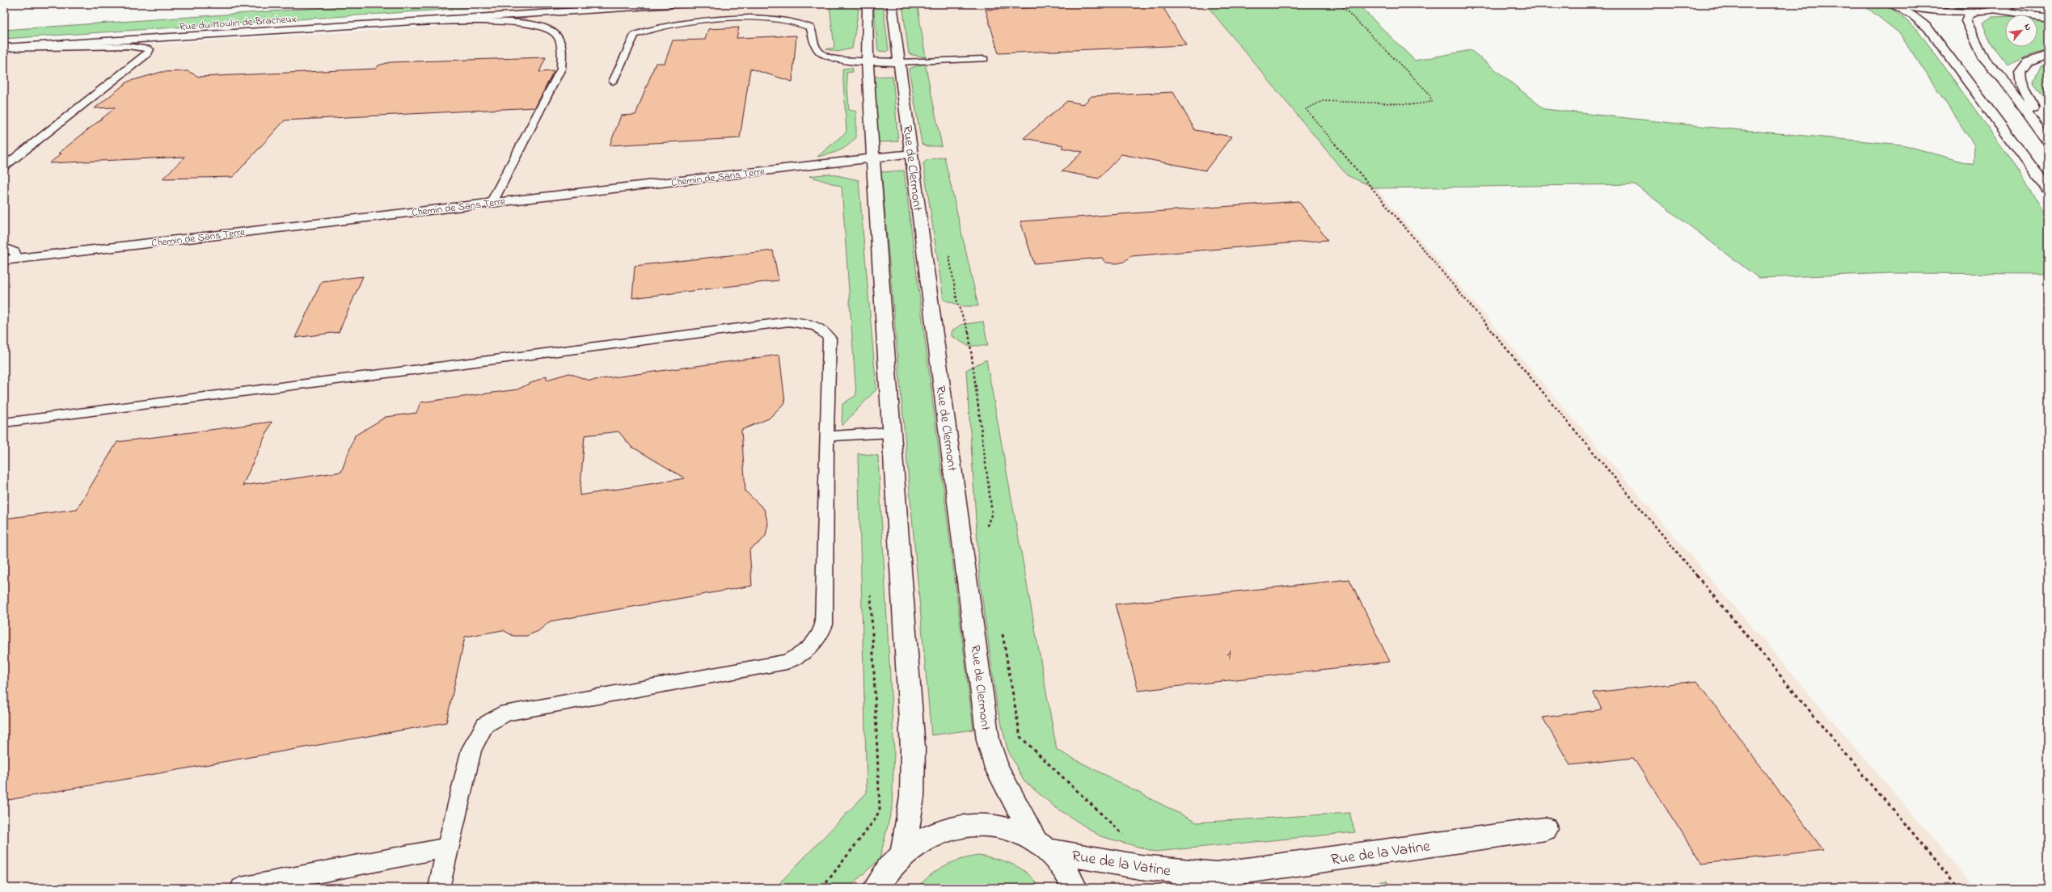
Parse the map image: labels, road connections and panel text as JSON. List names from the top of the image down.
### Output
{
  "streets": {
    "main road": [
      "Rue du Moulin de Bracheux",
      "Rue de Clermont",
      "Chemin de Sans Terre",
      "Rue de la Vatine"
    ]
  },
  "crossings": [
    ["Rue de Clermont", "Chemin de Sans Terre"],
    ["Rue de Clermont", "Rue de la Vatine"]
  ],
  "house_numbers": ["1"],
  "north": "top right"
}
